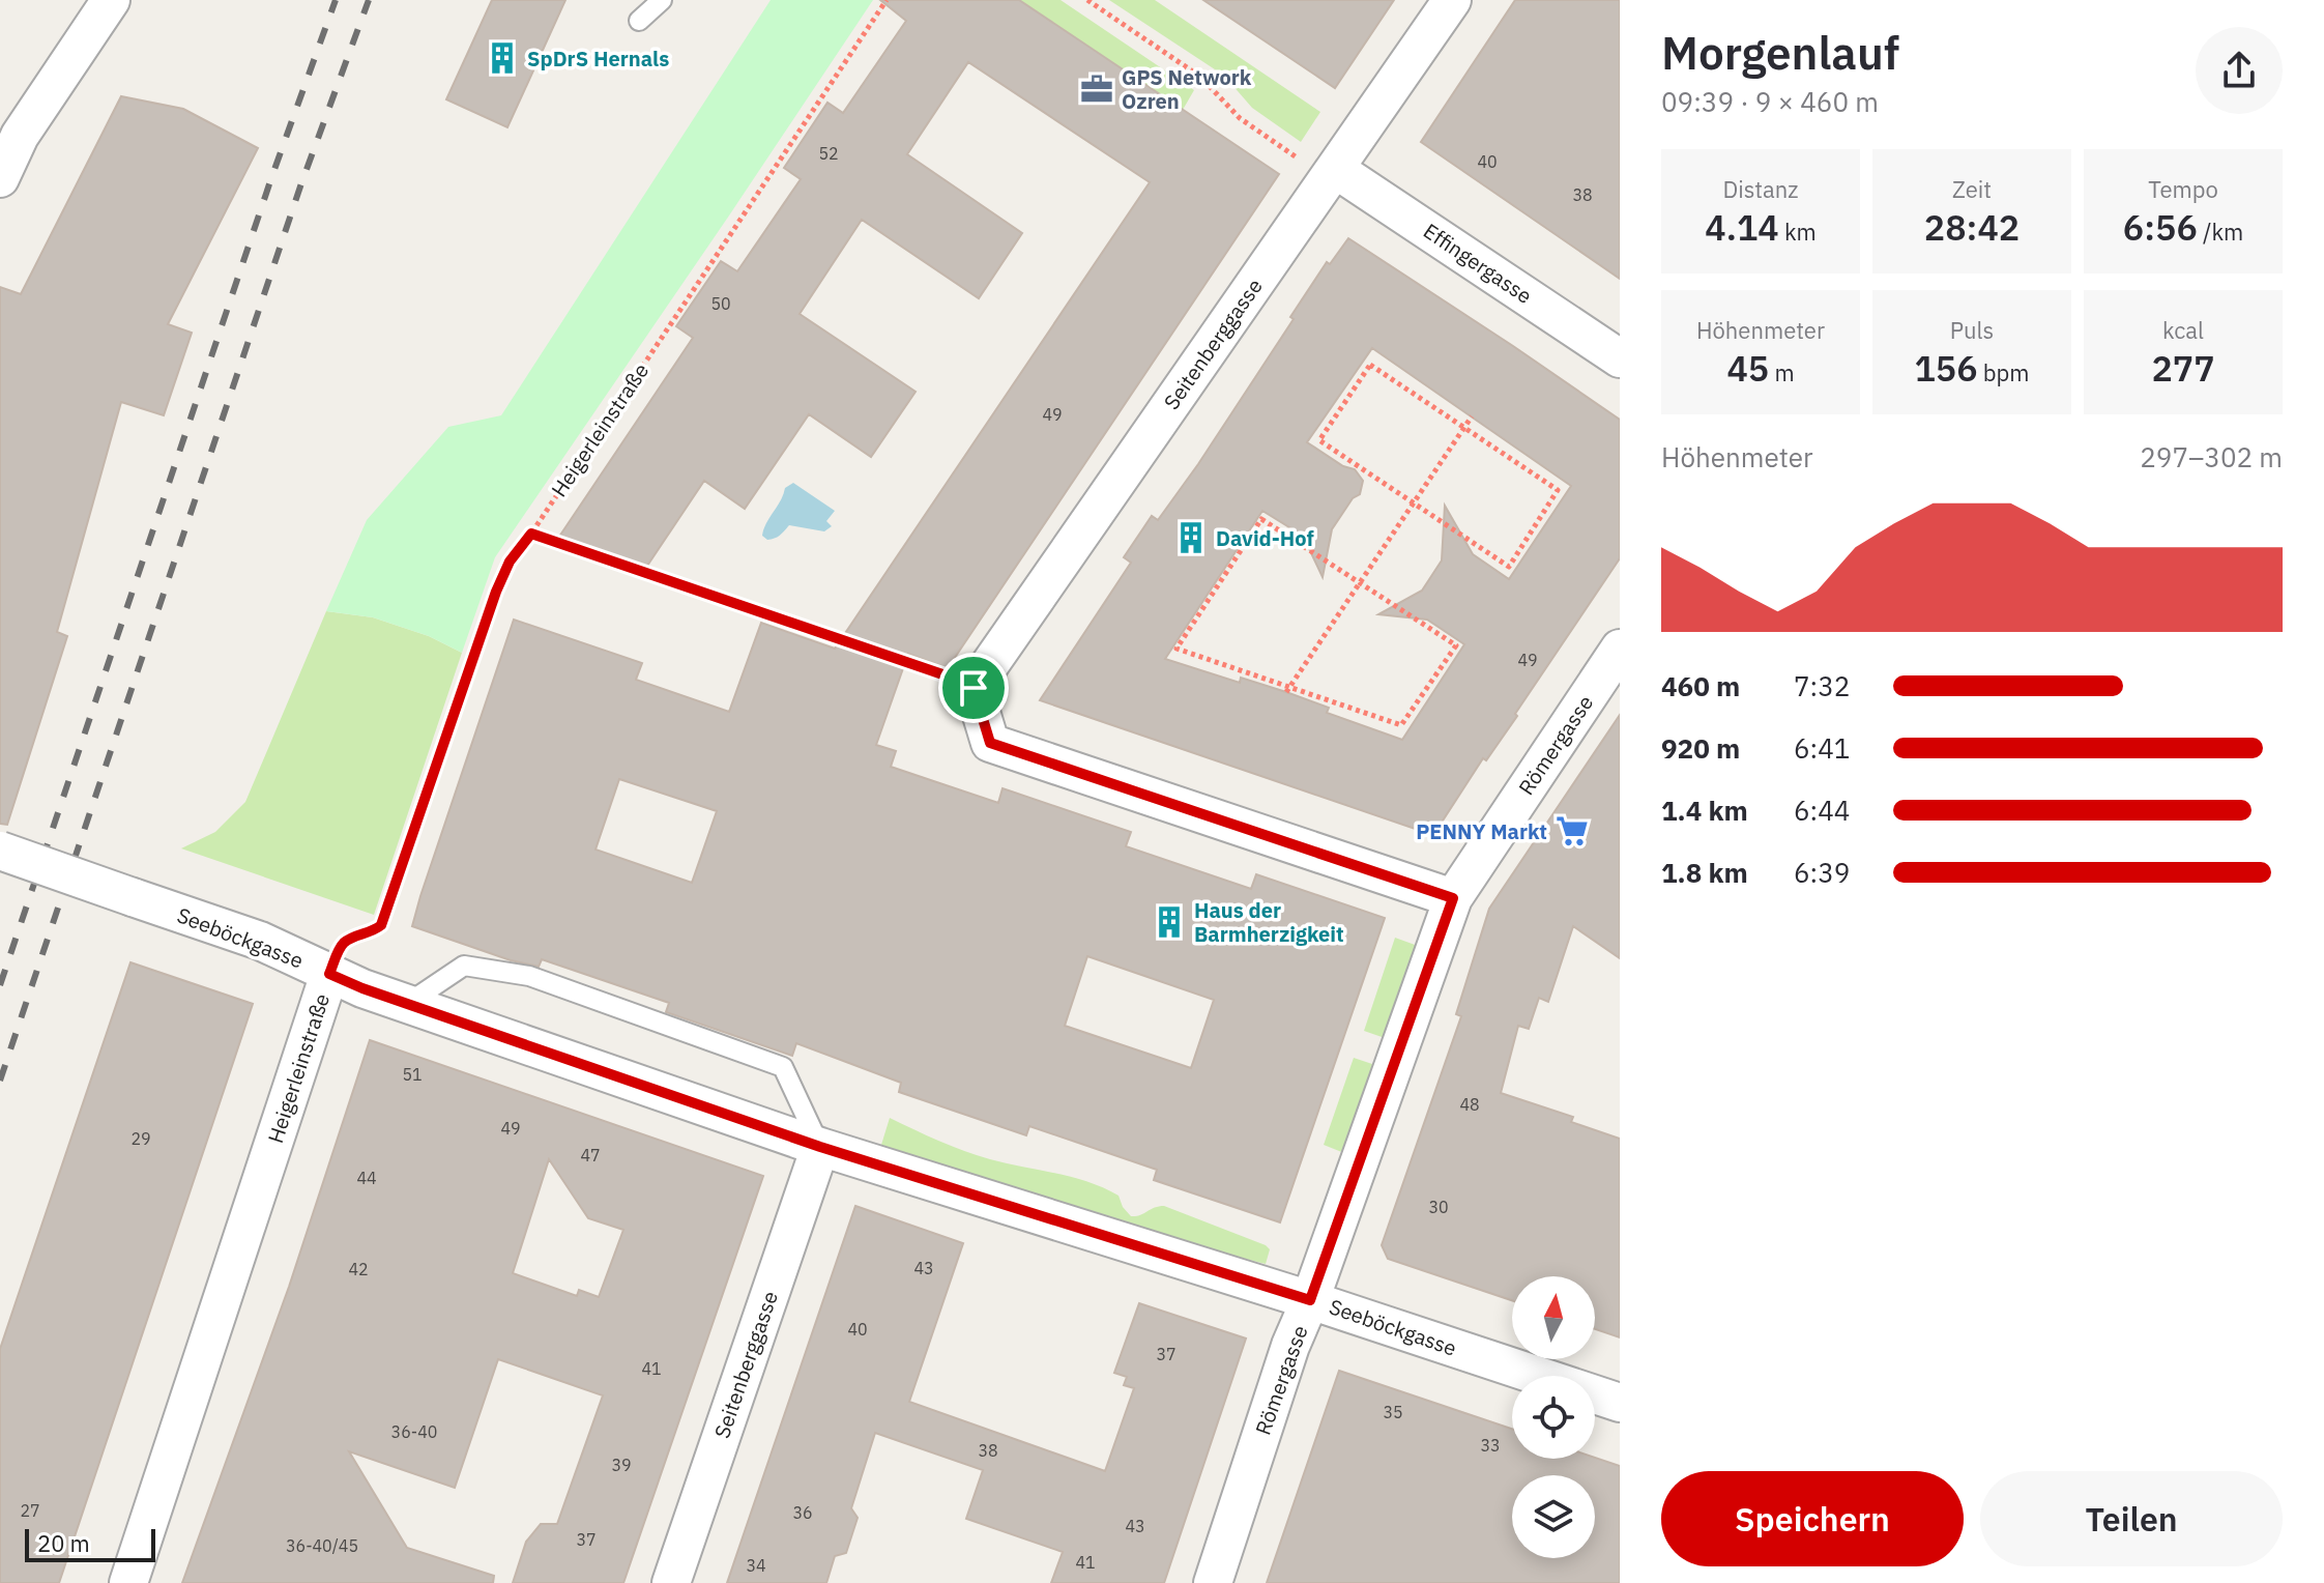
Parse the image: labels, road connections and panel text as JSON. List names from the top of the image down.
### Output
{
  "streets": {
    "street": [
      "Effingergasse",
      "Seitenberggasse",
      "Heigerleinstraße",
      "Römergasse",
      "Seeböckgasse"
    ]
  },
  "crossings": [
    ["Effingergasse", "Seitenberggasse"],
    ["Seitenberggasse", "Seeböckgasse"],
    ["Heigerleinstraße", "Seeböckgasse"],
    ["Römergasse", "Seeböckgasse"]
  ],
  "places": {
    "building": ["SpDrS Hernals", "David-Hof", "Haus der Barmherzigkeit"],
    "office": ["GPS Network Ozren"],
    "supermarket": ["PENNY Markt"]
  },
  "house_numbers": [
    "52",
    "40",
    "38",
    "50",
    "49",
    "49",
    "51",
    "48",
    "49",
    "29",
    "47",
    "44",
    "30",
    "43",
    "42",
    "40",
    "37",
    "41",
    "35",
    "36-40",
    "33",
    "38",
    "39",
    "27",
    "36",
    "43",
    "37",
    "36-40/45",
    "41",
    "34"
  ],
  "scale_bar": "20 m",
  "north": "top",
  "page": {
    "heading": ["Morgenlauf", "09:39 · 9 × 460 m"],
    "stats": [
      ["Distanz", "4.14 km"],
      ["Zeit", "28:42"],
      ["Tempo", "6:56 /km"],
      ["Höhenmeter", "45 m"],
      ["Puls", "156 bpm"],
      ["kcal", "277"]
    ],
    "chart": ["Höhenmeter", "297–302 m"],
    "list": [
      {
        "name": "460 m",
        "note": "7:32"
      },
      {
        "name": "920 m",
        "note": "6:41"
      },
      {
        "name": "1.4 km",
        "note": "6:44"
      },
      {
        "name": "1.8 km",
        "note": "6:39"
      }
    ],
    "buttons": ["Speichern", "Teilen"],
    "scale": "20 m"
  }
}
